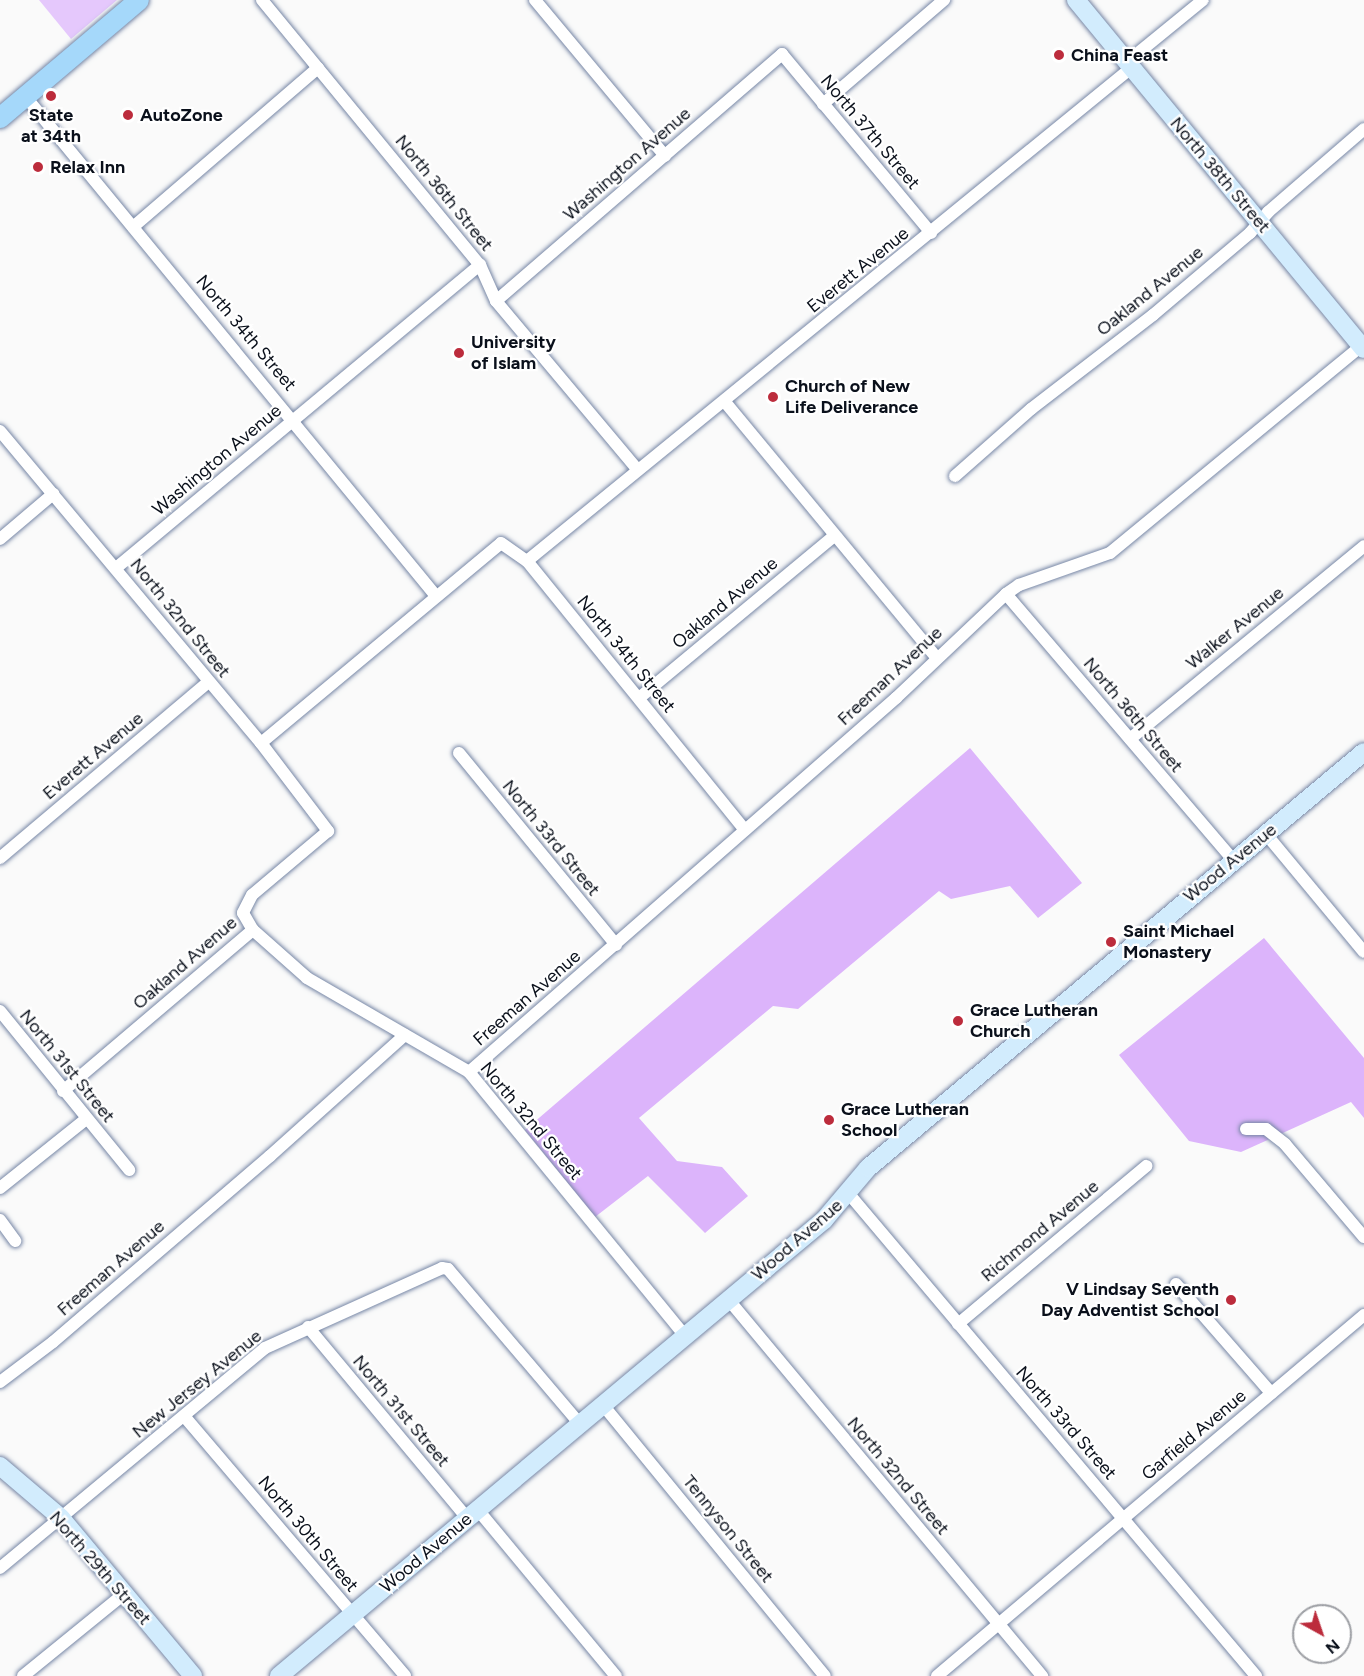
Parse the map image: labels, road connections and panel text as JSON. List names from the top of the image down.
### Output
{
  "streets": {
    "street": [
      "North 37th Street",
      "Washington Avenue",
      "North 38th Street",
      "North 36th Street",
      "Everett Avenue",
      "Oakland Avenue",
      "North 34th Street",
      "North 32nd Street",
      "Walker Avenue",
      "Freeman Avenue",
      "North 33rd Street",
      "Wood Avenue",
      "North 31st Street",
      "Richmond Avenue",
      "New Jersey Avenue",
      "Garfield Avenue",
      "Tennyson Street",
      "North 30th Street",
      "North 29th Street"
    ]
  },
  "crossings": [
    ["North 37th Street", "Washington Avenue"],
    ["North 37th Street", "Everett Avenue"],
    ["Washington Avenue", "North 36th Street"],
    ["Washington Avenue", "North 34th Street"],
    ["Washington Avenue", "North 32nd Street"],
    ["North 38th Street", "Everett Avenue"],
    ["North 38th Street", "Oakland Avenue"],
    ["North 38th Street", "Freeman Avenue"],
    ["North 36th Street", "Everett Avenue"],
    ["North 36th Street", "Walker Avenue"],
    ["North 36th Street", "Freeman Avenue"],
    ["North 36th Street", "Wood Avenue"],
    ["Everett Avenue", "North 34th Street"],
    ["Everett Avenue", "North 32nd Street"],
    ["Oakland Avenue", "North 34th Street"],
    ["Oakland Avenue", "North 32nd Street"],
    ["Oakland Avenue", "North 31st Street"],
    ["North 34th Street", "Freeman Avenue"],
    ["North 32nd Street", "Freeman Avenue"],
    ["North 32nd Street", "Wood Avenue"],
    ["North 32nd Street", "Garfield Avenue"],
    ["Freeman Avenue", "North 33rd Street"],
    ["North 33rd Street", "Wood Avenue"],
    ["North 33rd Street", "Richmond Avenue"],
    ["North 33rd Street", "Garfield Avenue"],
    ["Wood Avenue", "North 31st Street"],
    ["Wood Avenue", "New Jersey Avenue"],
    ["Wood Avenue", "Tennyson Street"],
    ["Wood Avenue", "North 30th Street"],
    ["North 31st Street", "New Jersey Avenue"],
    ["New Jersey Avenue", "North 30th Street"],
    ["New Jersey Avenue", "North 29th Street"]
  ],
  "places": [
    "China Feast",
    "State at 34th",
    "AutoZone",
    "Relax Inn",
    "University of Islam",
    "Church of New Life Deliverance",
    "Saint Michael Monastery",
    "Grace Lutheran Church",
    "Grace Lutheran School",
    "V Lindsay Seventh Day Adventist School"
  ],
  "north": "bottom right"
}
